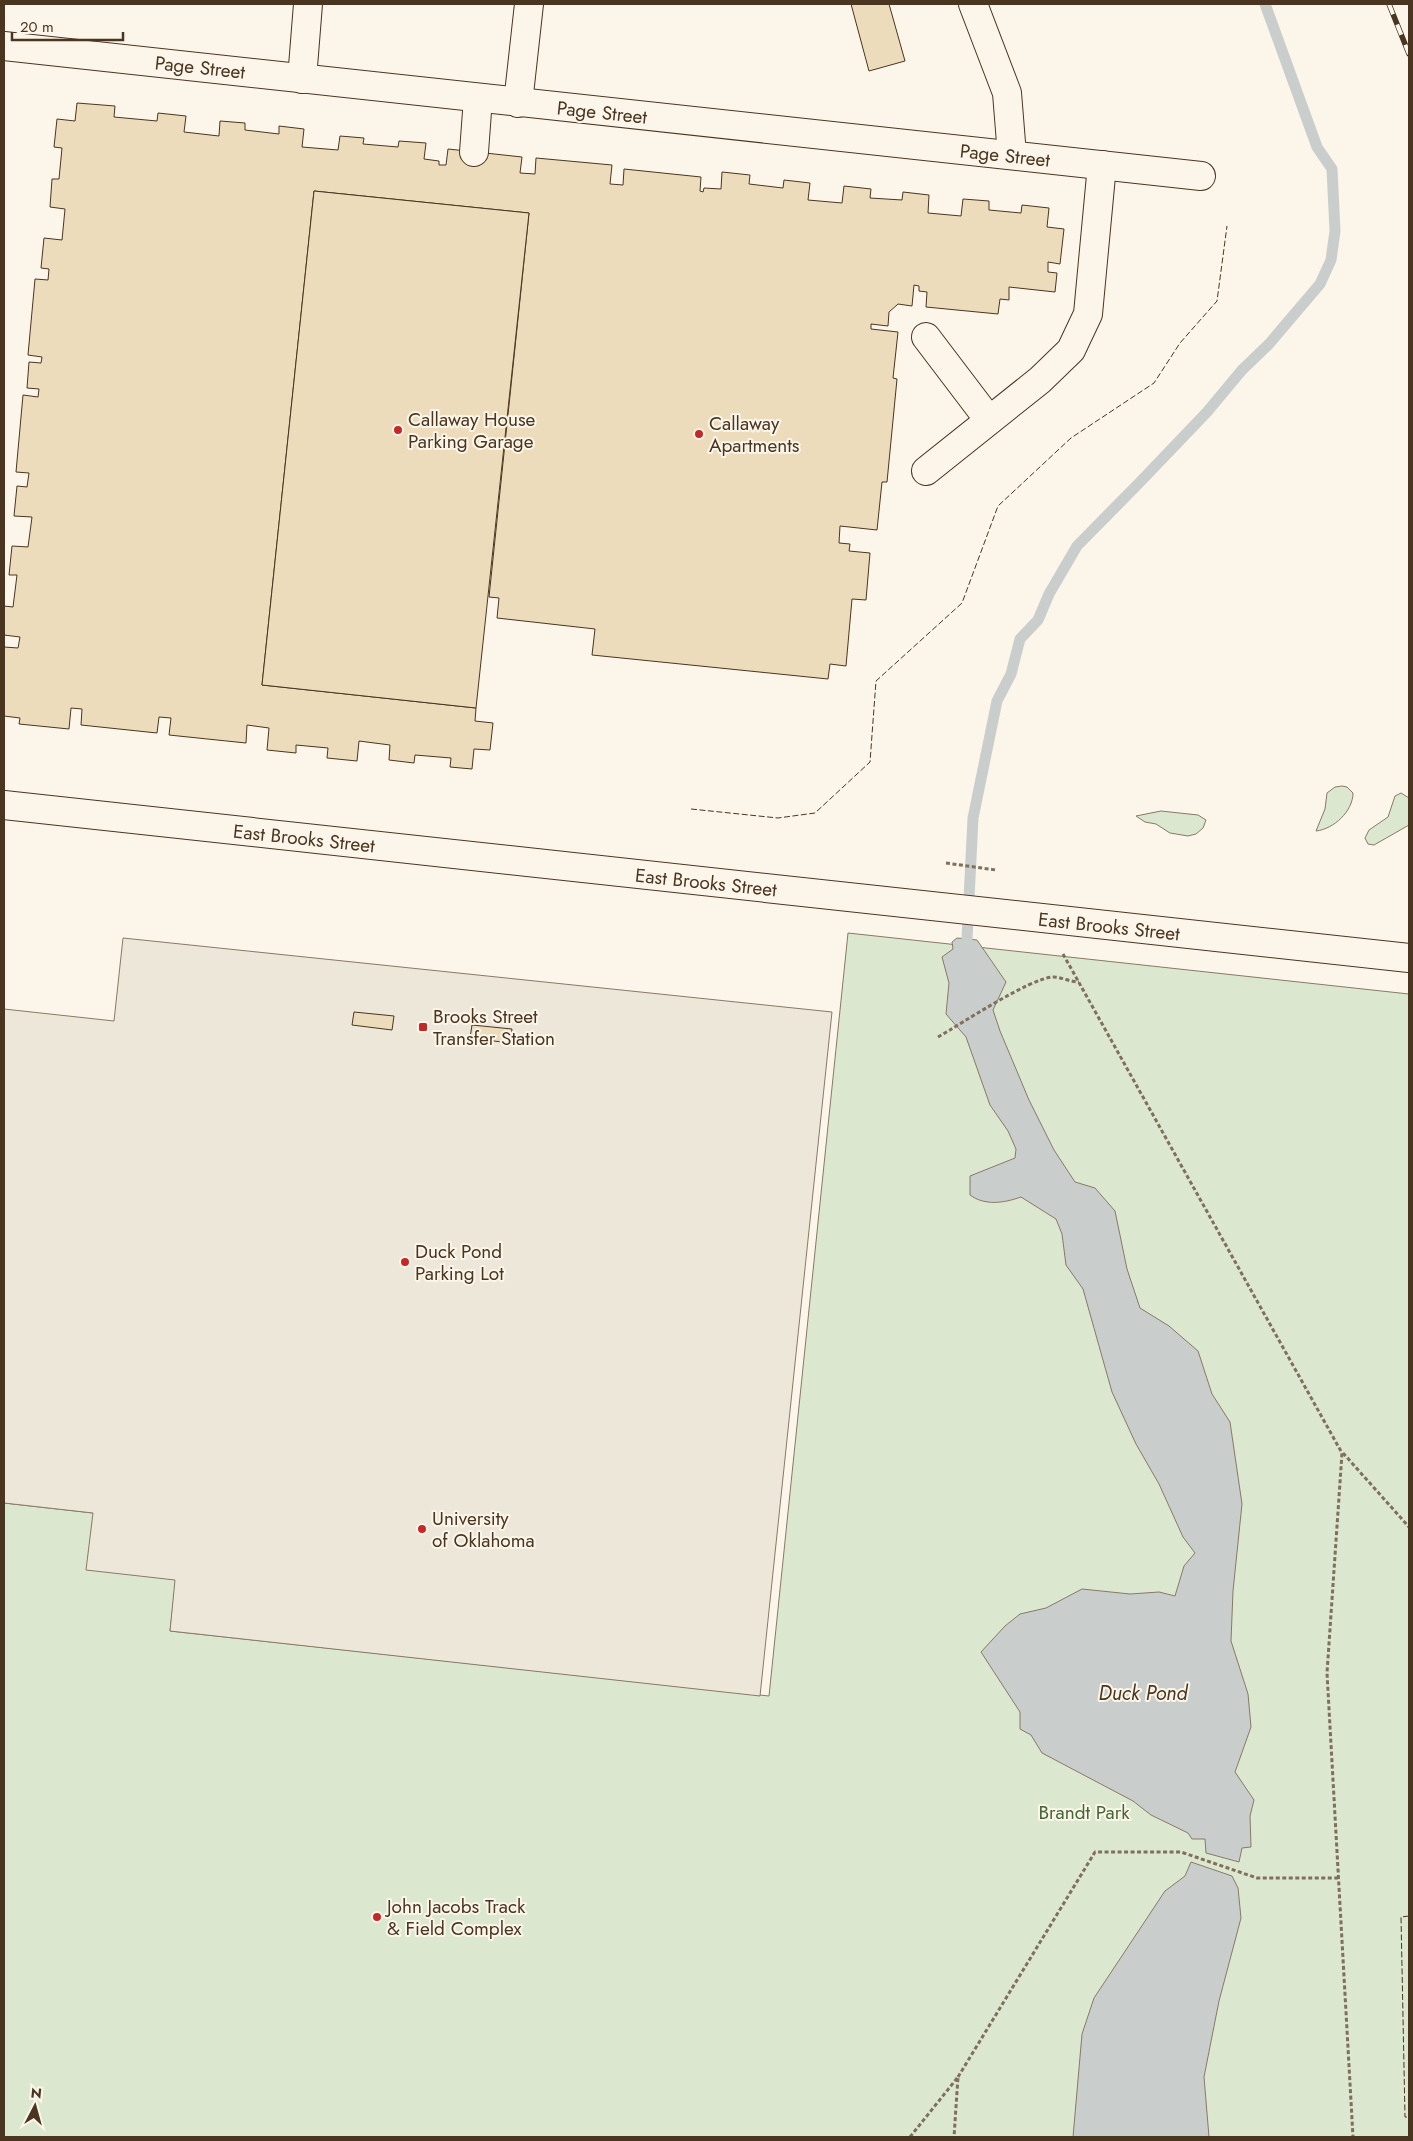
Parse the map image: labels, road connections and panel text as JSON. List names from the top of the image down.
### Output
{
  "streets": {
    "street": ["Page Street", "East Brooks Street"]
  },
  "water": ["Duck Pond"],
  "parks": ["Brandt Park"],
  "places": {
    "other": [
      "Callaway House Parking Garage",
      "Callaway Apartments",
      "Duck Pond Parking Lot",
      "University of Oklahoma",
      "John Jacobs Track & Field Complex"
    ],
    "transit": ["Brooks Street Transfer Station"]
  },
  "scale_bar": "20 m",
  "north": "top"
}
